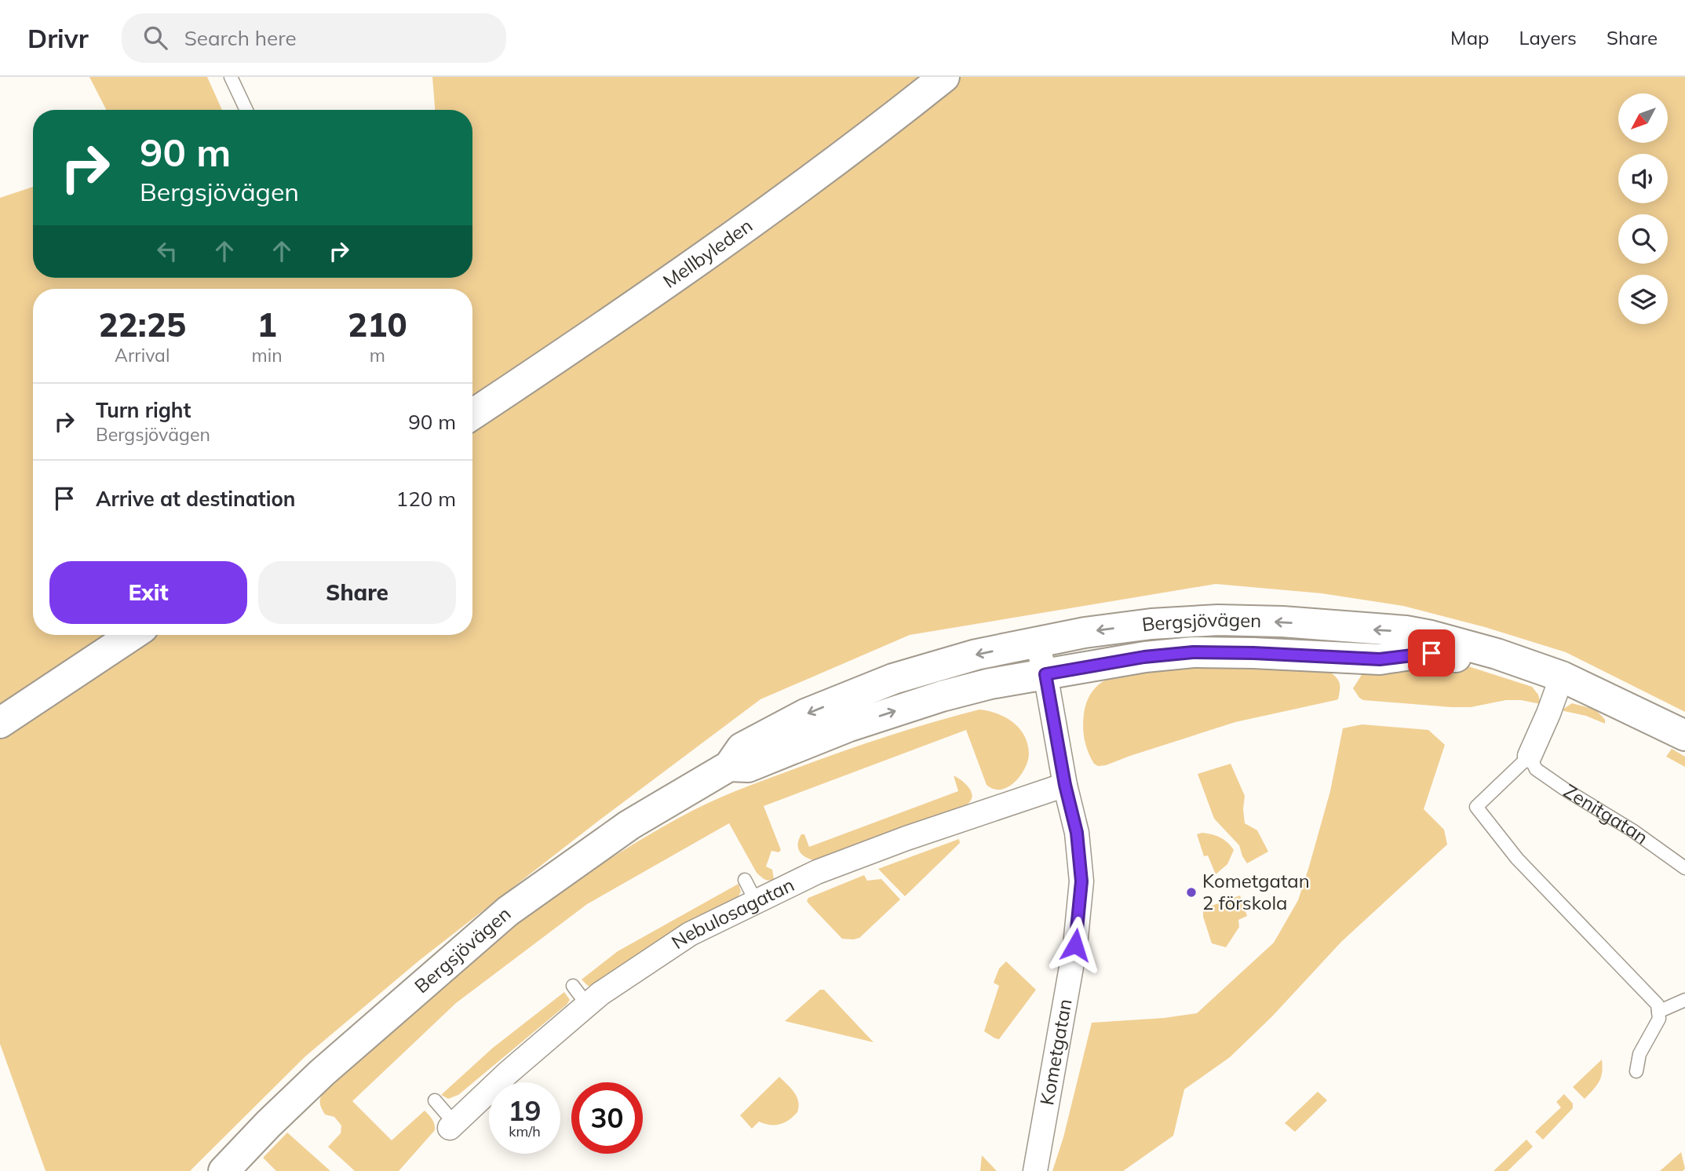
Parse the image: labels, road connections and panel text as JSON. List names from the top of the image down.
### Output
{
  "streets": {
    "street": [
      "Mellbyleden",
      "Bergsjövägen",
      "Nebulosagatan",
      "Kometgatan"
    ],
    "lane": ["Zenitgatan"]
  },
  "crossings": [
    ["Bergsjövägen", "Kometgatan"],
    ["Nebulosagatan", "Kometgatan"]
  ],
  "places": ["Kometgatan 2 förskola"],
  "north": "bottom left",
  "page": {
    "header": "Drivr",
    "search": "Search here",
    "nav": ["Map", "Layers", "Share"],
    "turn": ["90 m", "Bergsjövägen"],
    "eta": [
      "22:25",
      "Arrival",
      "1",
      "min",
      "210",
      "m"
    ],
    "list": [
      {
        "name": "Turn right",
        "note": "Bergsjövägen",
        "value": "90 m"
      },
      {
        "name": "Arrive at destination",
        "value": "120 m"
      }
    ],
    "buttons": ["Exit", "Share"],
    "speed": "19 km/h",
    "limit": "30"
  }
}
